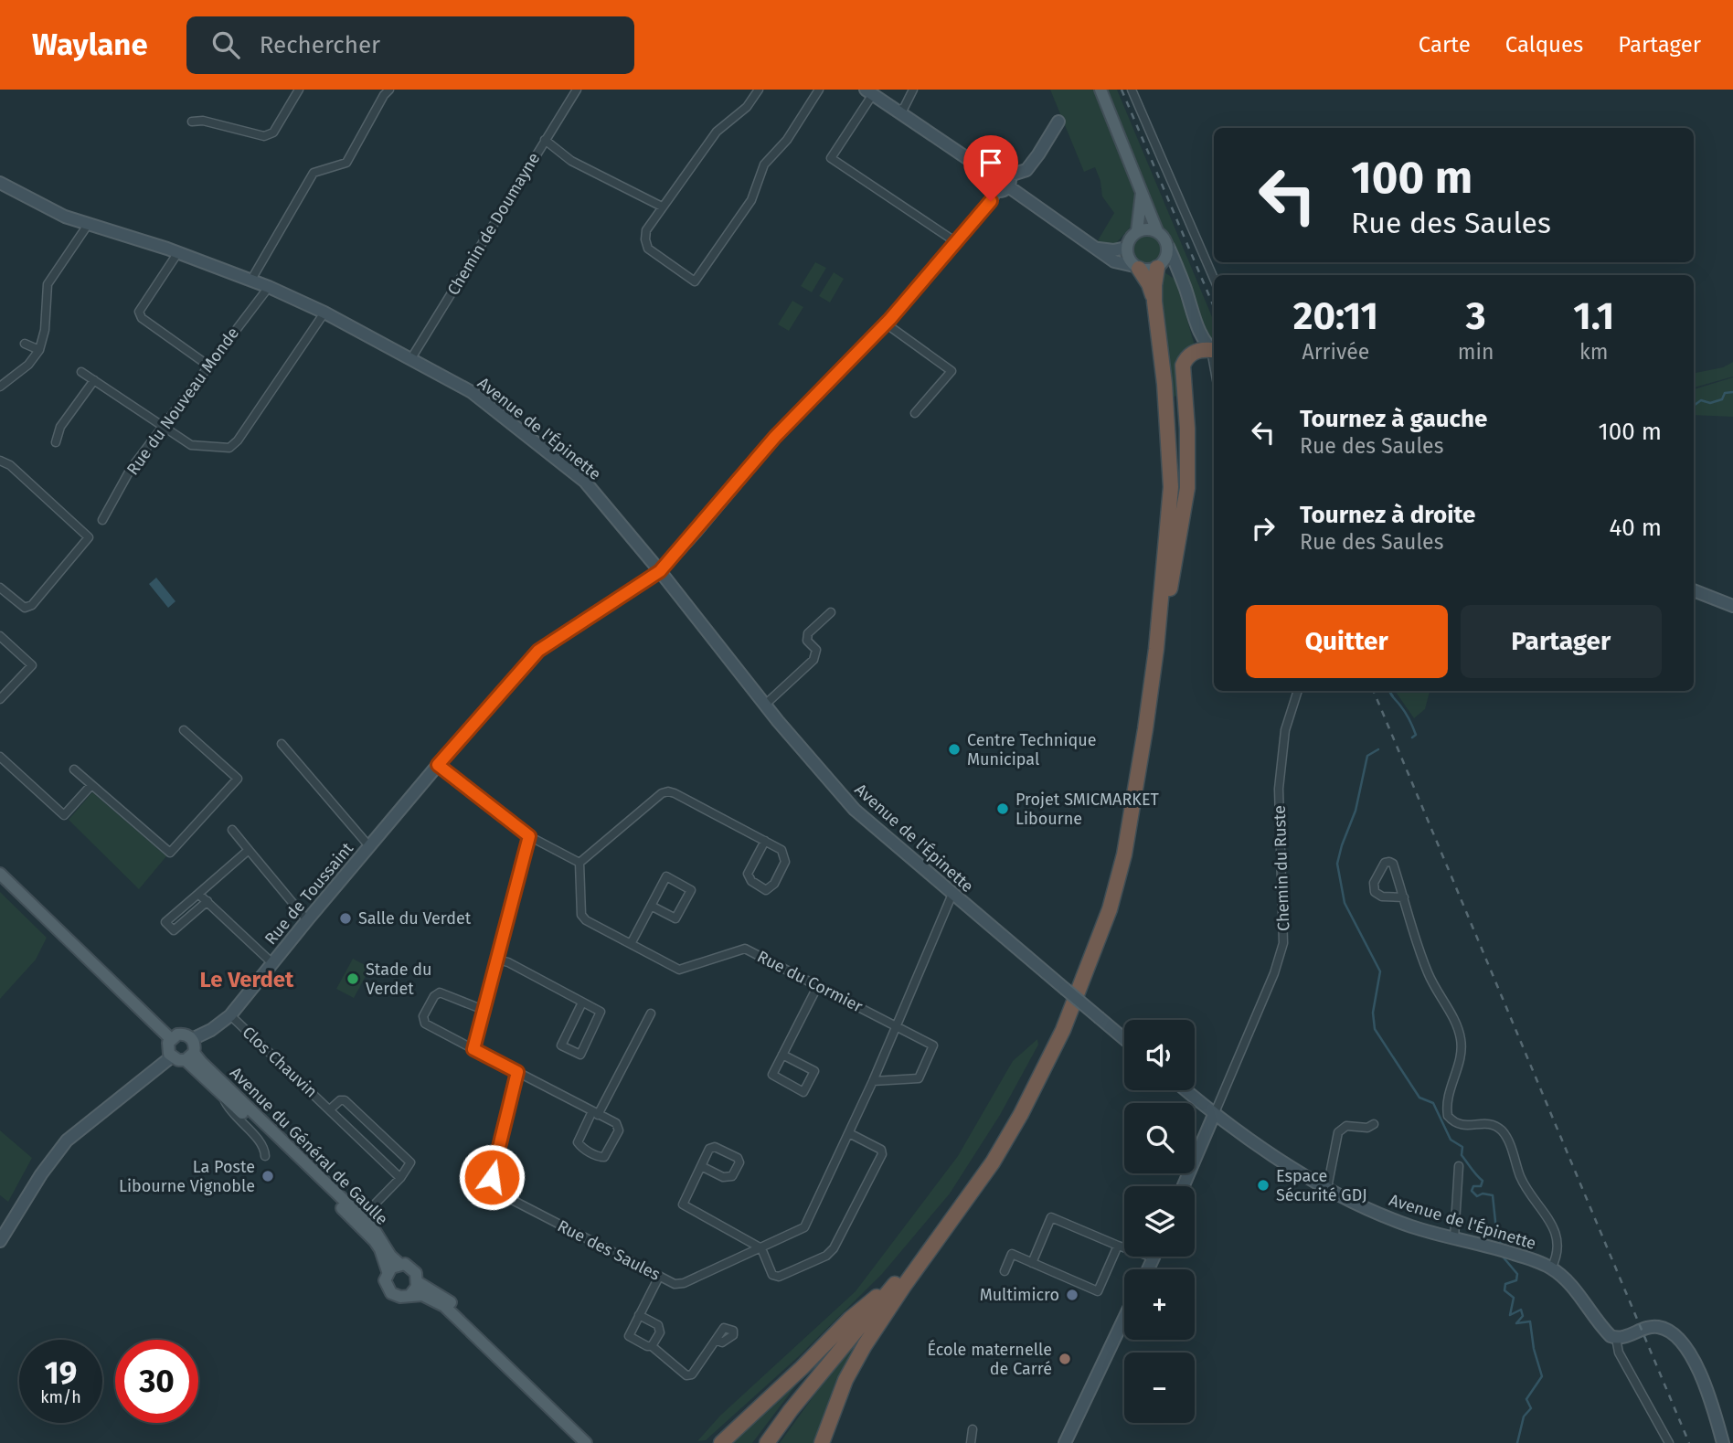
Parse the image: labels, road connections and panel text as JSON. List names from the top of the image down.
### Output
{
  "streets": {
    "main road": ["Avenue du Général de Gaulle"],
    "street": [
      "Chemin de Doumayne",
      "Rue du Nouveau Monde",
      "Avenue de l'Épinette",
      "Chemin du Ruste",
      "Rue de Toussaint",
      "Rue du Cormier",
      "Clos Chauvin",
      "Rue des Saules"
    ]
  },
  "crossings": [
    ["Chemin de Doumayne", "Avenue de l'Épinette"],
    ["Rue du Nouveau Monde", "Avenue de l'Épinette"],
    ["Avenue de l'Épinette", "Chemin du Ruste"],
    ["Avenue de l'Épinette", "Rue de Toussaint"],
    ["Avenue de l'Épinette", "Rue des Saules"],
    ["Rue de Toussaint", "Clos Chauvin"],
    ["Rue de Toussaint", "Avenue du Général de Gaulle"],
    ["Rue du Cormier", "Rue des Saules"]
  ],
  "districts": ["Le Verdet"],
  "places": [
    "Centre Technique Municipal",
    "Projet SMICMARKET Libourne",
    "Salle du Verdet",
    "Stade du Verdet",
    "La Poste Libourne Vignoble",
    "Espace Sécurité GDJ",
    "Multimicro",
    "École maternelle de Carré"
  ],
  "page": {
    "header": "Waylane",
    "search": "Rechercher",
    "nav": ["Carte", "Calques", "Partager"],
    "turn": ["100 m", "Rue des Saules"],
    "eta": [
      "20:11",
      "Arrivée",
      "3",
      "min",
      "1.1",
      "km"
    ],
    "list": [
      {
        "name": "Tournez à gauche",
        "note": "Rue des Saules",
        "value": "100 m"
      },
      {
        "name": "Tournez à droite",
        "note": "Rue des Saules",
        "value": "40 m"
      }
    ],
    "buttons": ["Quitter", "Partager"],
    "map_buttons": ["+", "−"],
    "speed": "19 km/h",
    "limit": "30"
  }
}
